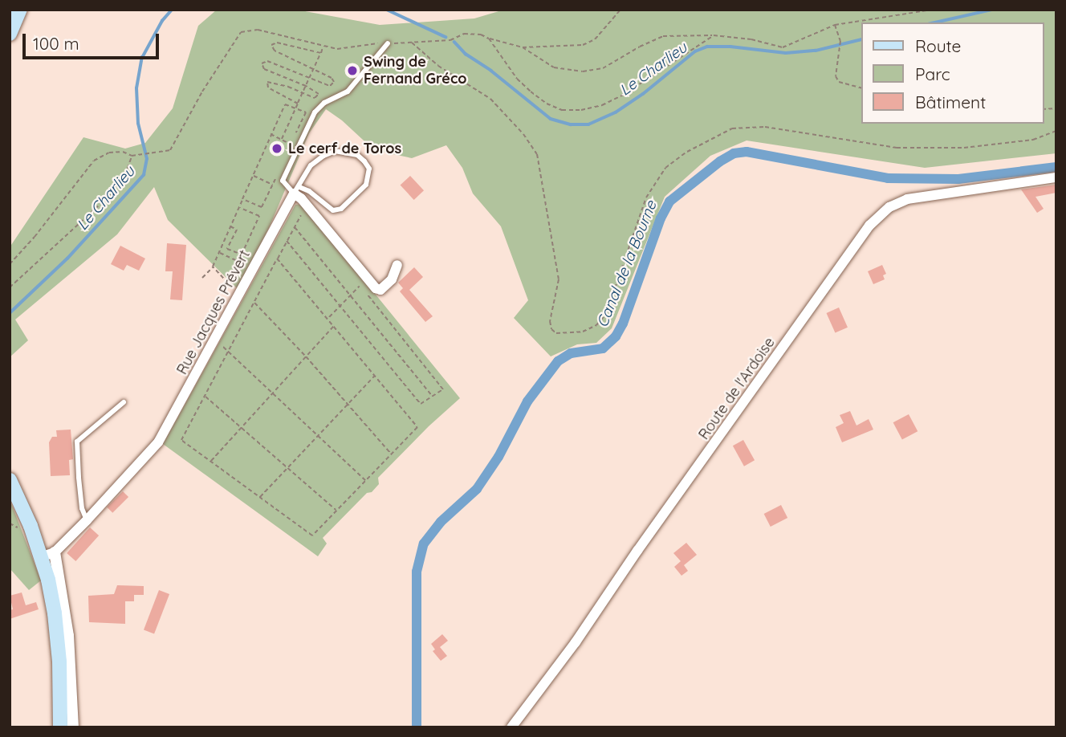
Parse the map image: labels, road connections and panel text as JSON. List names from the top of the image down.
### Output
{
  "streets": {
    "street": ["Rue Jacques Prévert", "Route de l'Ardoise"]
  },
  "water": ["Le Charlieu", "Canal de la Bourne"],
  "places": ["Swing de Fernand Gréco", "Le cerf de Toros"],
  "legend": ["Route", "Parc", "Bâtiment"],
  "scale_bar": "100 m"
}
